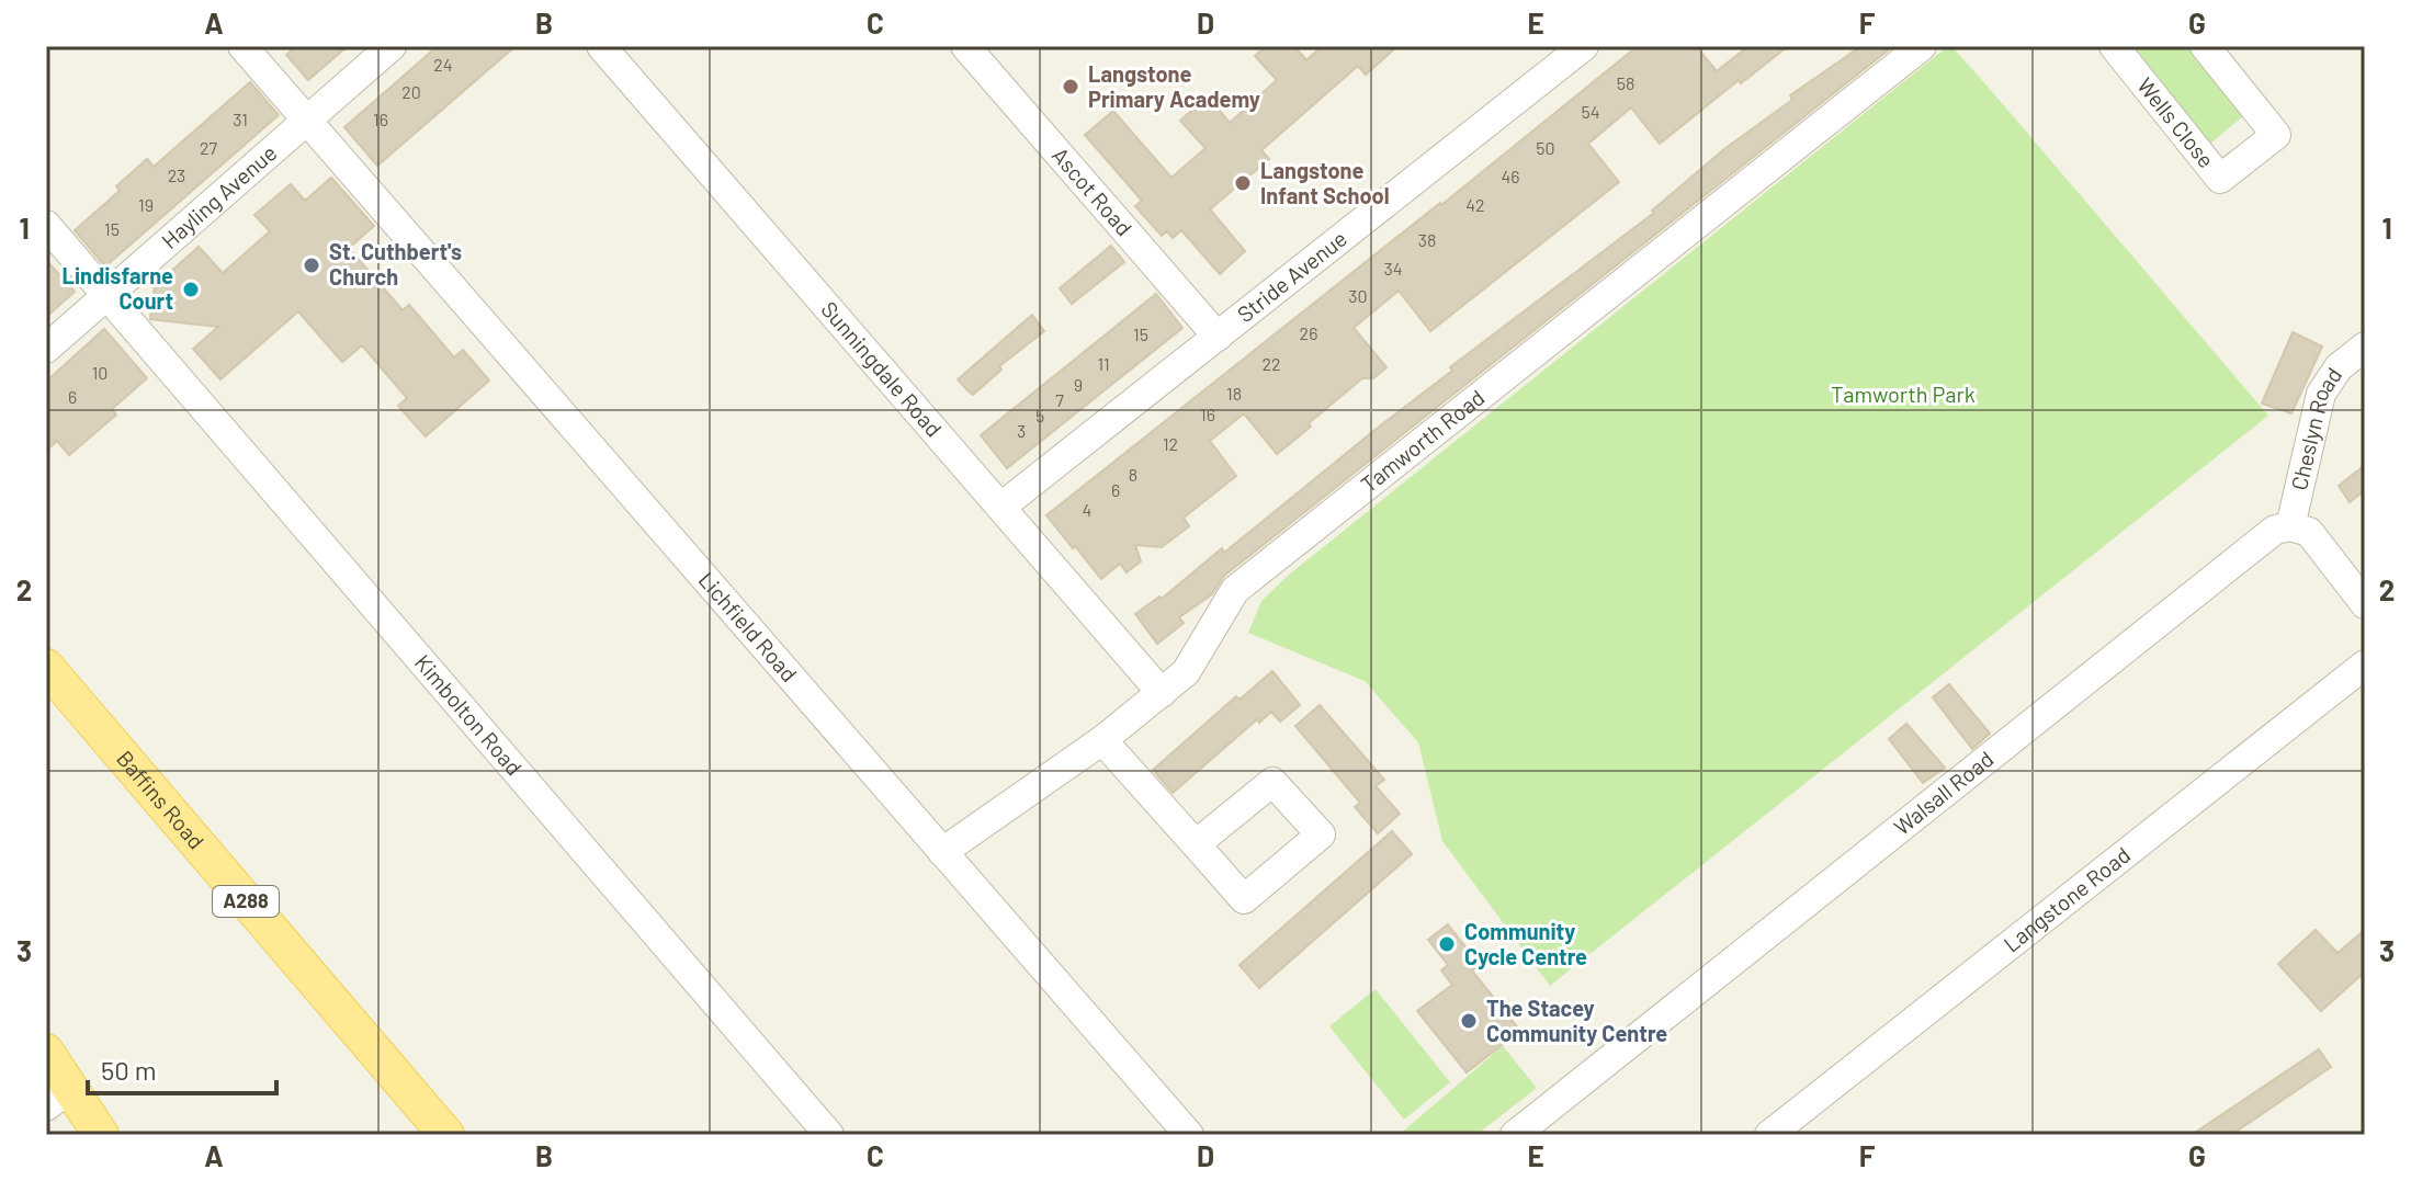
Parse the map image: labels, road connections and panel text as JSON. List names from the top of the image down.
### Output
{
  "streets": {
    "main road": ["Baffins Road", "A288"],
    "street": [
      "Wells Close",
      "Ascot Road",
      "Hayling Avenue",
      "Stride Avenue",
      "Sunningdale Road",
      "Cheslyn Road",
      "Tamworth Road",
      "Lichfield Road",
      "Kimbolton Road",
      "Walsall Road",
      "Langstone Road"
    ]
  },
  "crossings": [
    ["Ascot Road", "Stride Avenue"],
    ["Hayling Avenue", "Lichfield Road"],
    ["Hayling Avenue", "Kimbolton Road"],
    ["Stride Avenue", "Sunningdale Road"],
    ["Sunningdale Road", "Tamworth Road"],
    ["Cheslyn Road", "Walsall Road"],
    ["Tamworth Road", "Lichfield Road"]
  ],
  "parks": ["Tamworth Park"],
  "places": [
    "Langstone Primary Academy",
    "Langstone Infant School",
    "St. Cuthbert's Church",
    "Lindisfarne Court",
    "Community Cycle Centre",
    "The Stacey Community Centre"
  ],
  "house_numbers": [
    "24",
    "58",
    "20",
    "54",
    "31",
    "16",
    "27",
    "50",
    "23",
    "46",
    "19",
    "42",
    "15",
    "38",
    "34",
    "30",
    "26",
    "15",
    "11",
    "22",
    "10",
    "9",
    "18",
    "6",
    "7",
    "16",
    "5",
    "3",
    "12",
    "8",
    "6",
    "4"
  ],
  "scale_bar": "50 m",
  "grid": {
    "columns": [
      "A",
      "B",
      "C",
      "D",
      "E",
      "F",
      "G"
    ],
    "rows": ["1", "2", "3"]
  }
}
